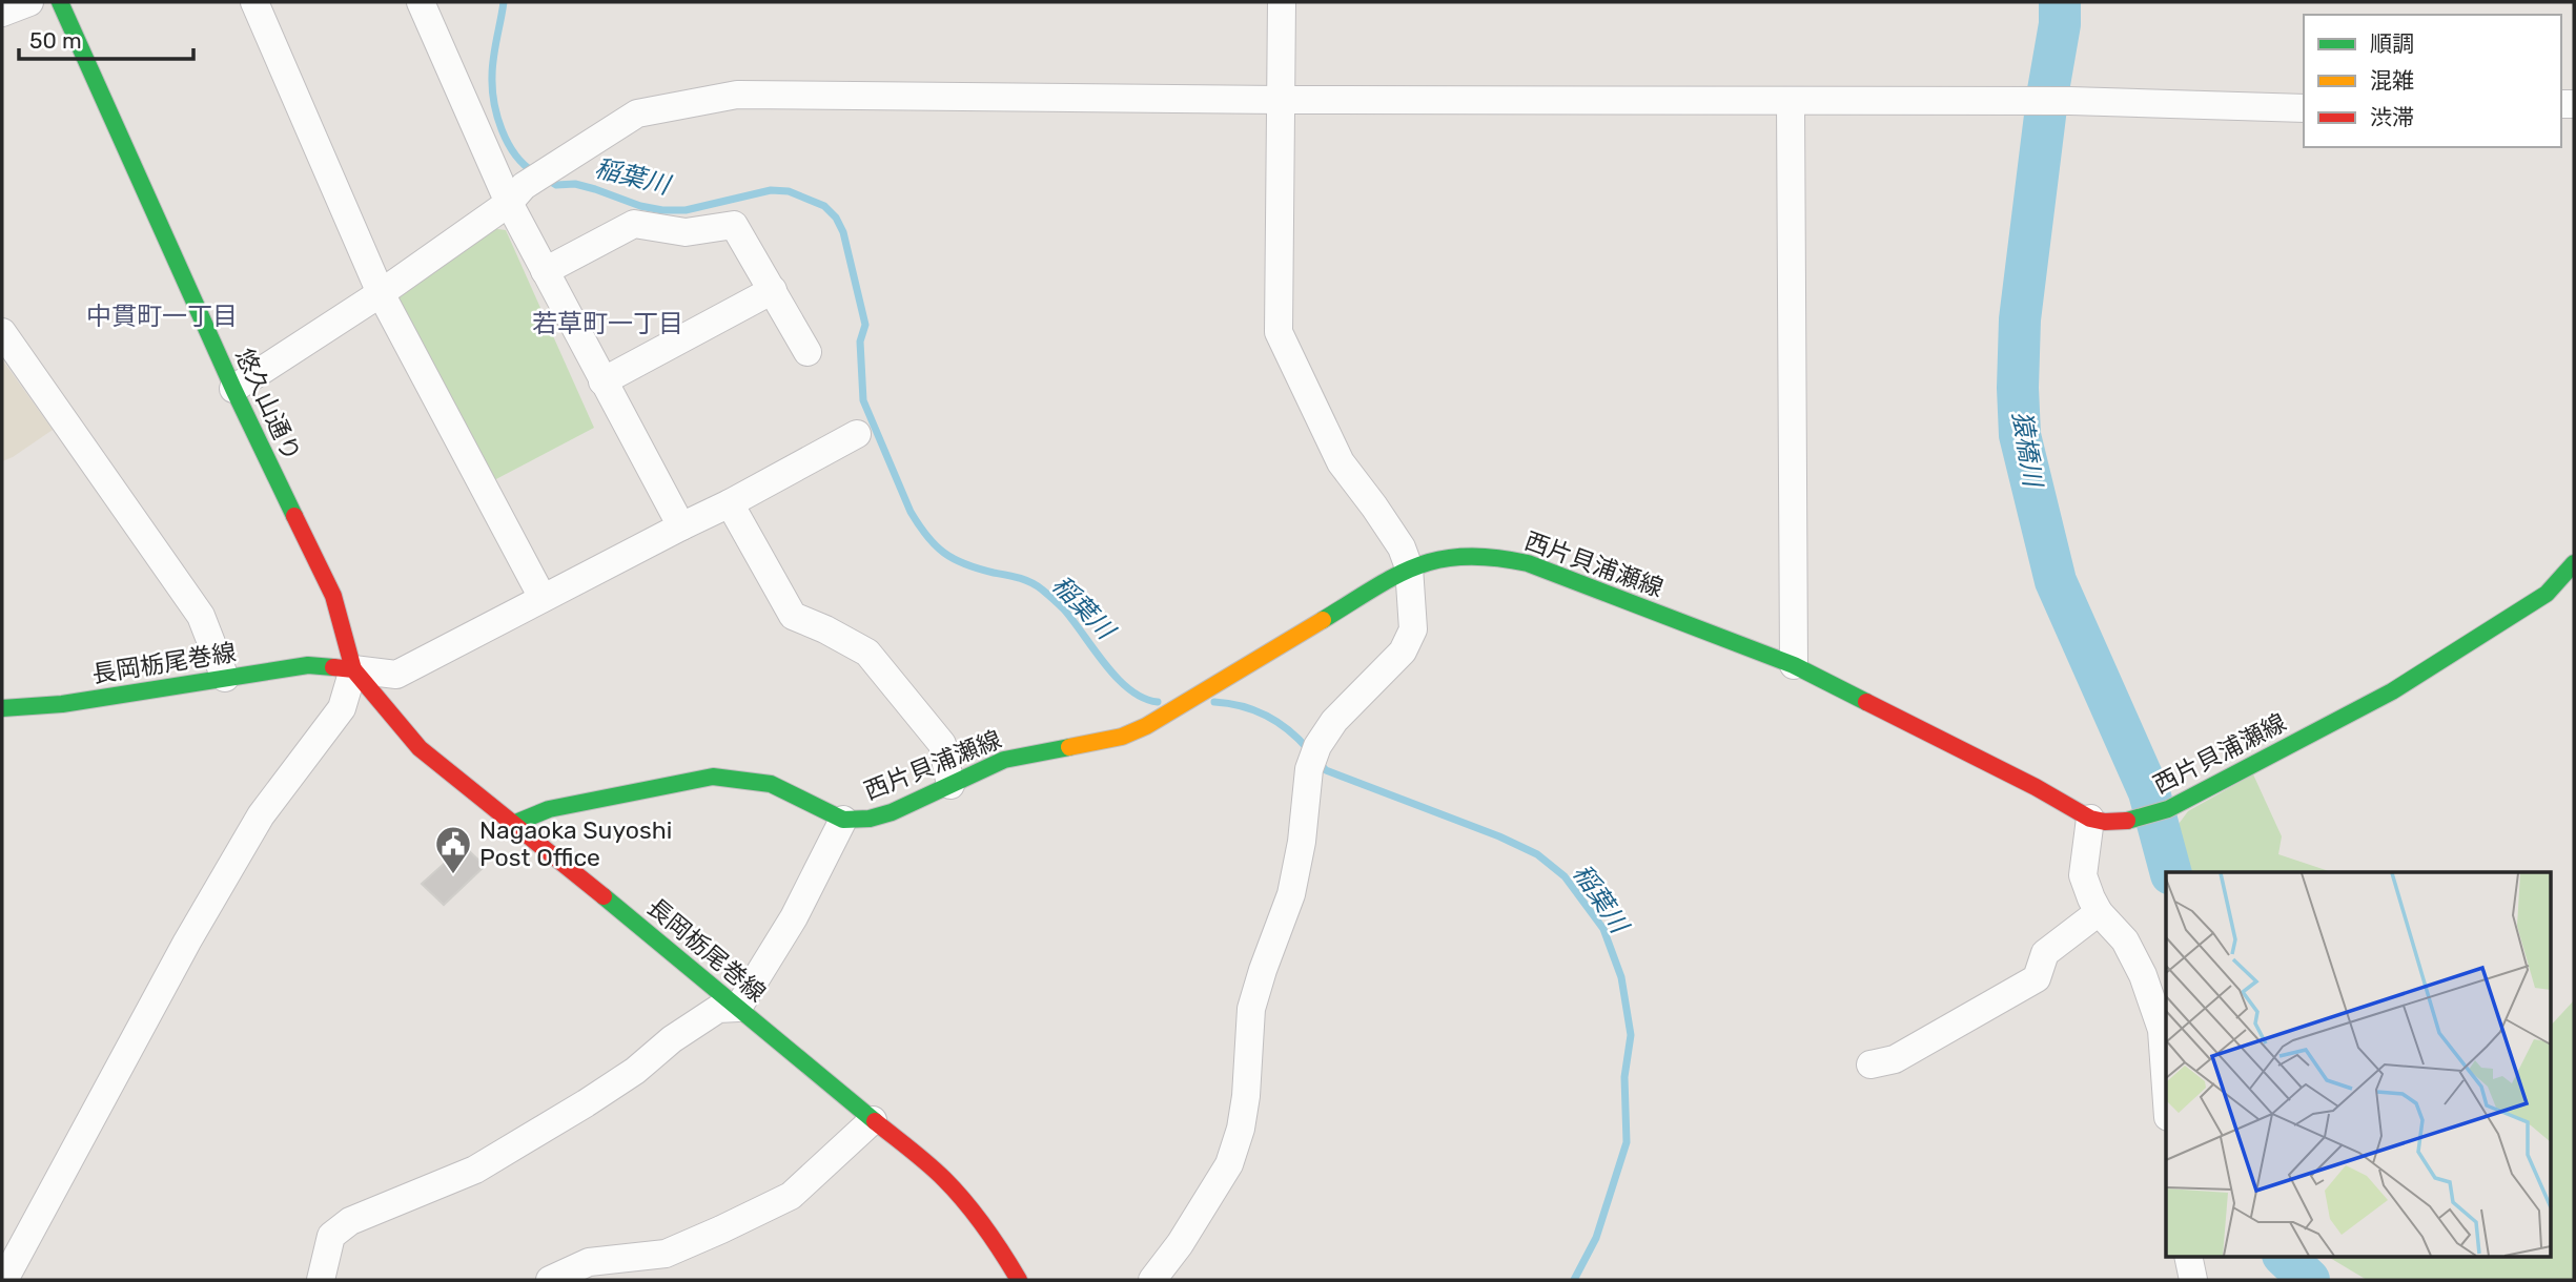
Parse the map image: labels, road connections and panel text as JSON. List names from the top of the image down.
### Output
{
  "streets": {
    "main road": ["悠久山通り", "西片貝浦瀬線", "長岡栃尾巻線"]
  },
  "crossings": [
    ["悠久山通り", "長岡栃尾巻線"],
    ["西片貝浦瀬線", "長岡栃尾巻線"]
  ],
  "districts": ["中貫町一丁目", "若草町一丁目"],
  "water": ["稲葉川", "猿橋川"],
  "places": {
    "public building": ["Nagaoka Suyoshi Post Office"]
  },
  "legend": ["順調", "混雑", "渋滞"],
  "scale_bar": "50 m"
}
